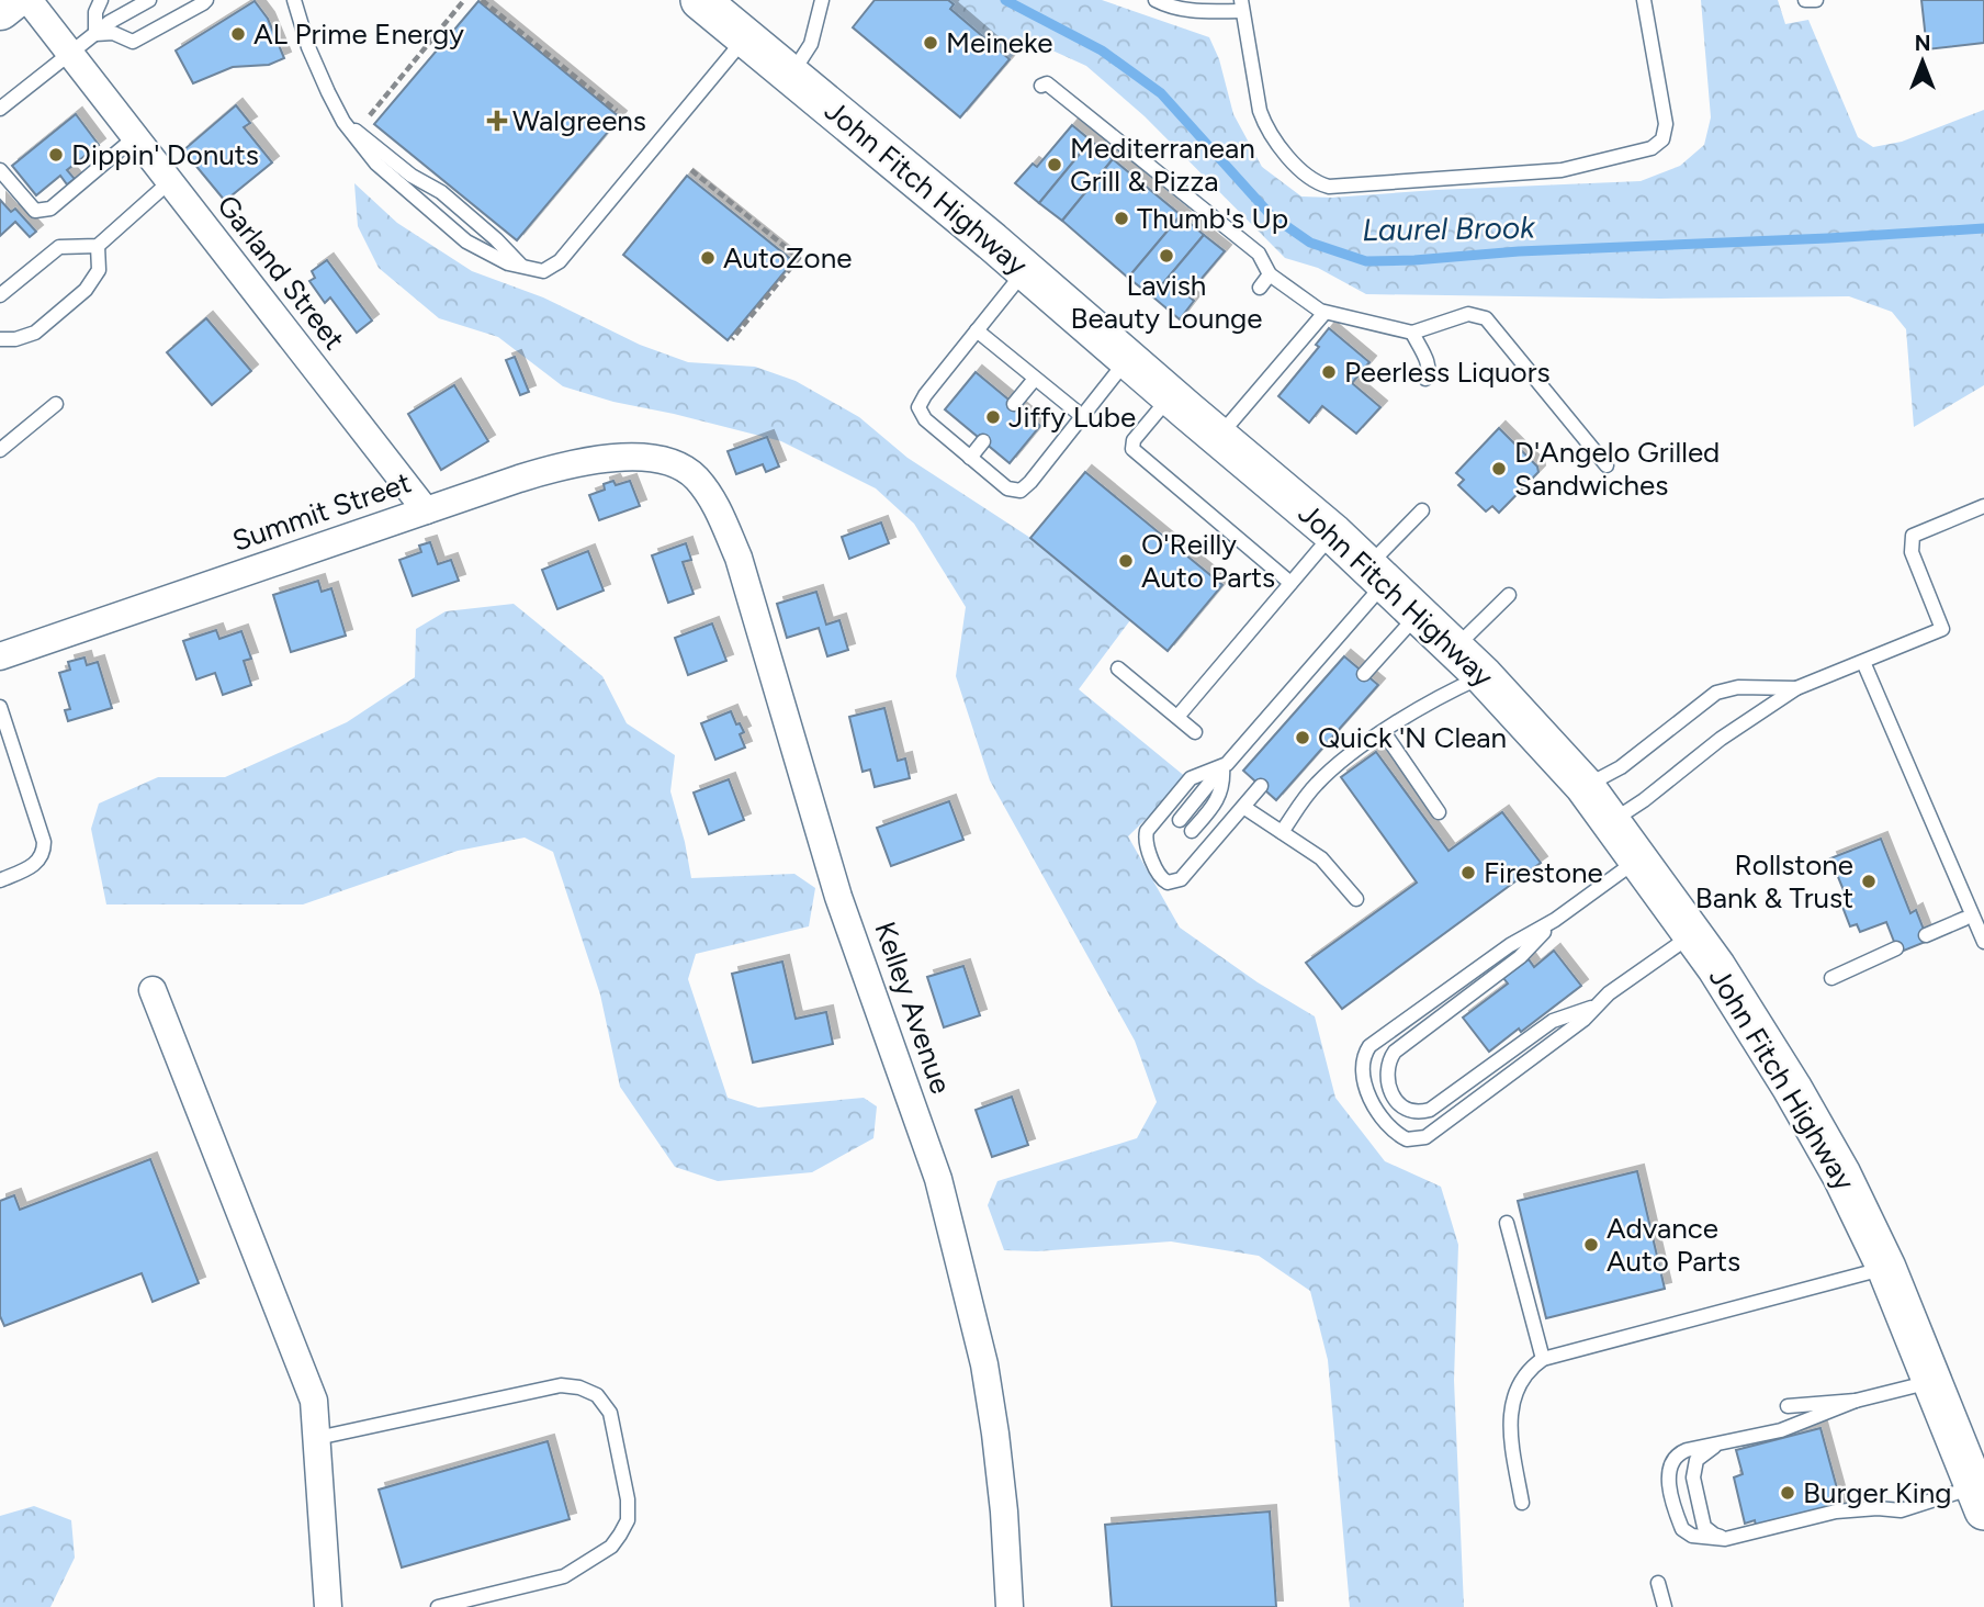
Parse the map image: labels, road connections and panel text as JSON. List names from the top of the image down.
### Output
{
  "streets": {
    "main road": ["John Fitch Highway"],
    "street": ["Garland Street", "Summit Street", "Kelley Avenue"]
  },
  "crossings": [
    ["Garland Street", "Summit Street"],
    ["Summit Street", "Kelley Avenue"]
  ],
  "water": ["Laurel Brook"],
  "places": {
    "other": [
      "AL Prime Energy",
      "Meineke",
      "Dippin' Donuts",
      "Mediterranean Grill & Pizza",
      "Thumb's Up",
      "Lavish Beauty Lounge",
      "AutoZone",
      "Peerless Liquors",
      "Jiffy Lube",
      "D'Angelo Grilled Sandwiches",
      "O'Reilly Auto Parts",
      "Quick 'N Clean",
      "Firestone",
      "Rollstone Bank & Trust",
      "Advance Auto Parts",
      "Burger King"
    ],
    "health": ["Walgreens"]
  },
  "north": "top"
}
